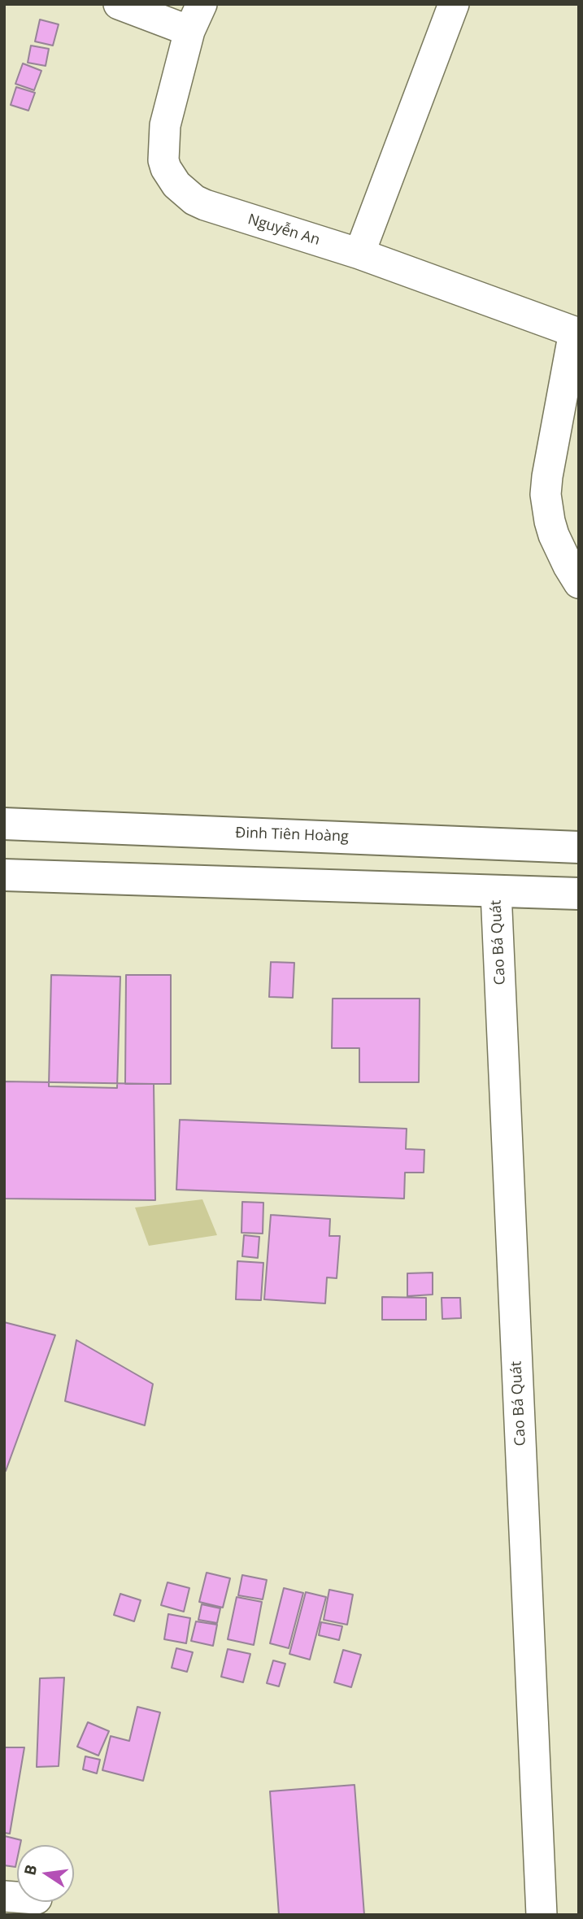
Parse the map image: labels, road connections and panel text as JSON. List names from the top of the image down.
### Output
{
  "streets": {
    "highway": ["Đinh Tiên Hoàng"],
    "street": ["Nguyễn An", "Cao Bá Quát"]
  },
  "north": "left"
}
